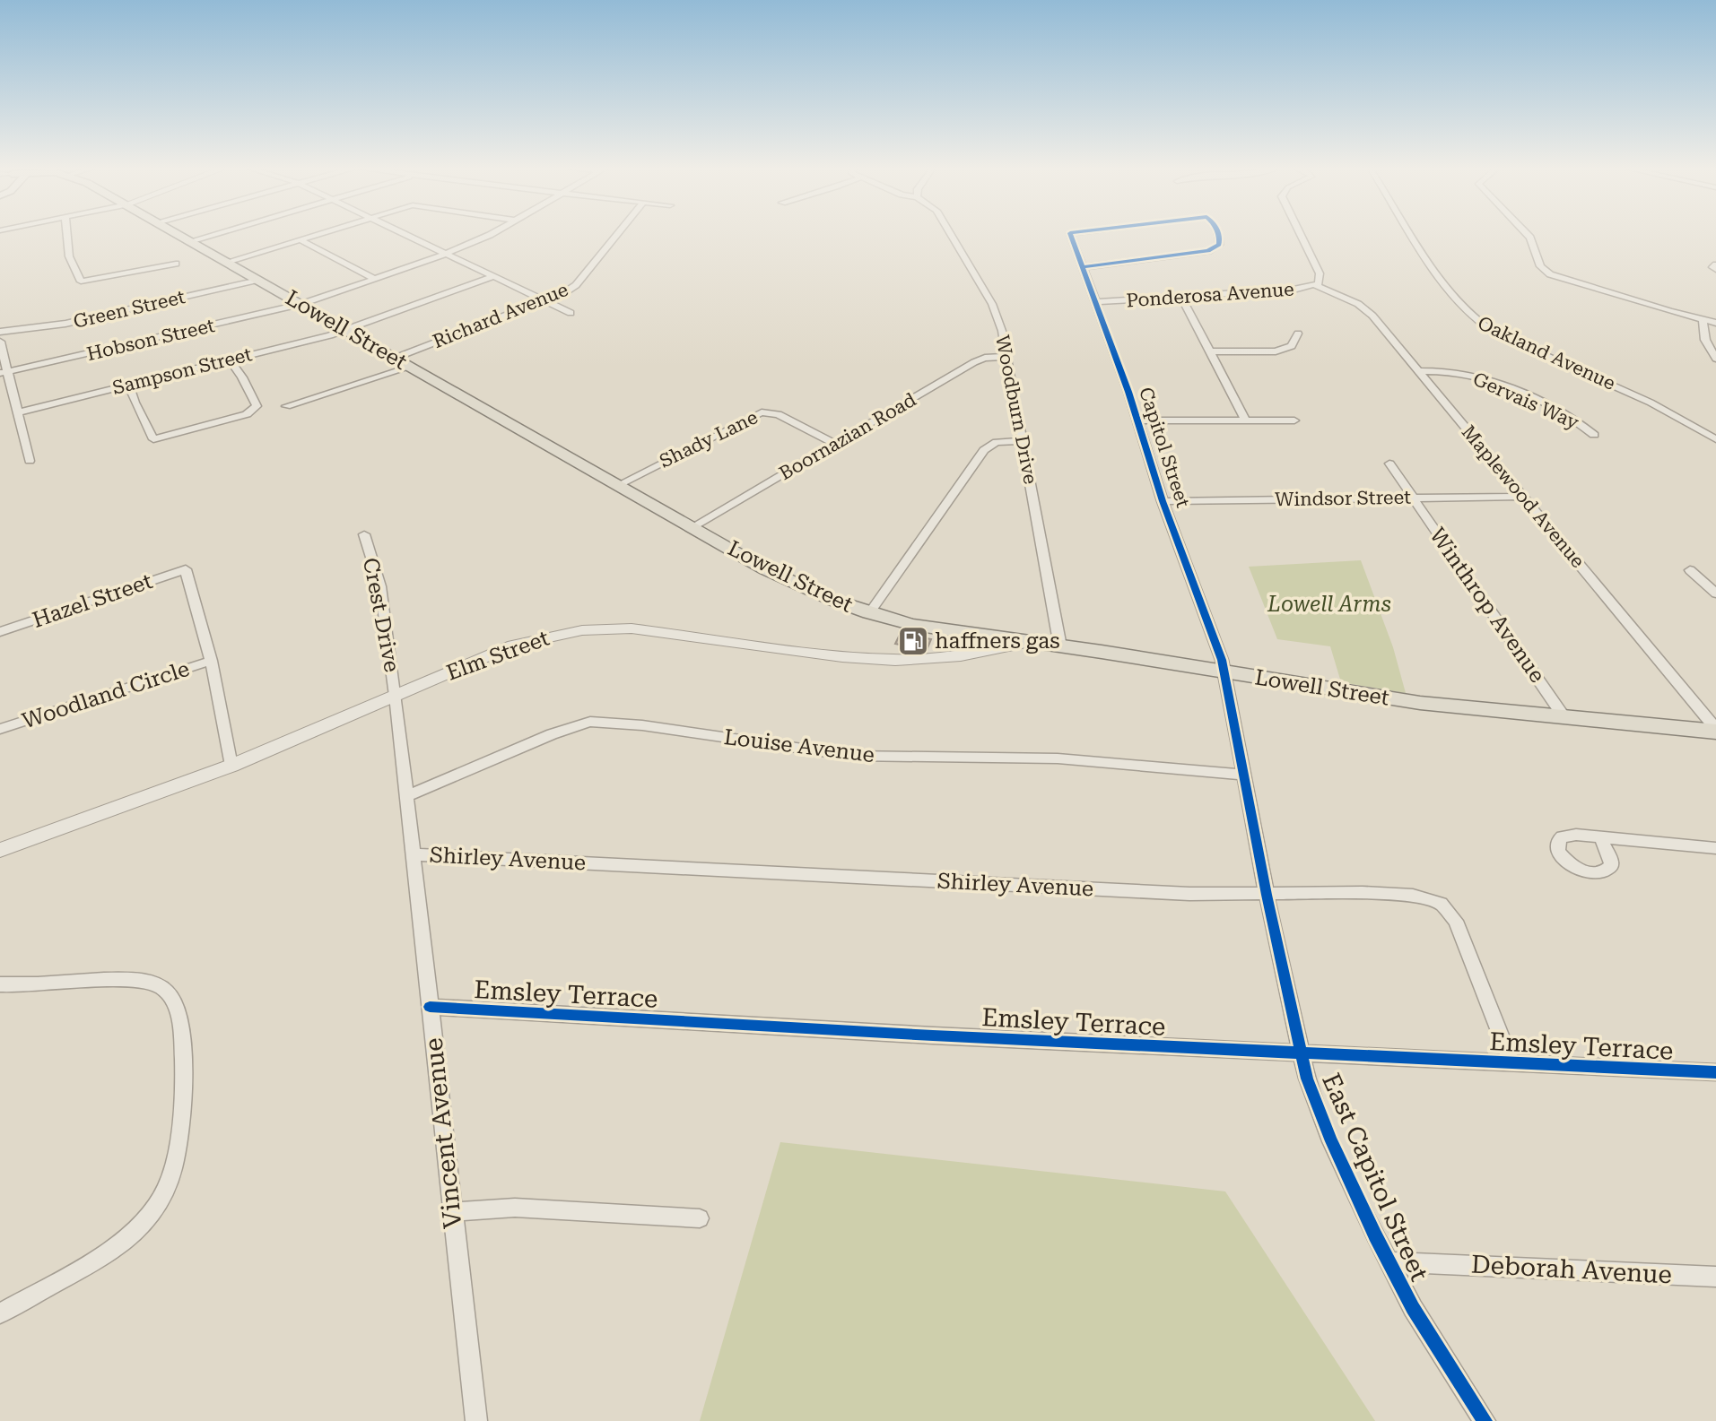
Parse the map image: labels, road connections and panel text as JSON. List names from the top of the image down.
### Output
{
  "streets": {
    "main road": ["Lowell Street"],
    "street": [
      "Ponderosa Avenue",
      "Green Street",
      "Richard Avenue",
      "Hobson Street",
      "Oakland Avenue",
      "Sampson Street",
      "Gervais Way",
      "Woodburn Drive",
      "Boornazian Road",
      "Shady Lane",
      "Capitol Street",
      "Maplewood Avenue",
      "Windsor Street",
      "Hazel Street",
      "Winthrop Avenue",
      "Crest Drive",
      "Elm Street",
      "Woodland Circle",
      "Louise Avenue",
      "Shirley Avenue",
      "Emsley Terrace",
      "Vincent Avenue",
      "East Capitol Street",
      "Deborah Avenue"
    ]
  },
  "crossings": [
    ["Ponderosa Avenue", "Capitol Street"],
    ["Ponderosa Avenue", "Maplewood Avenue"],
    ["Green Street", "Lowell Street"],
    ["Richard Avenue", "Lowell Street"],
    ["Lowell Street", "Hobson Street"],
    ["Lowell Street", "Sampson Street"],
    ["Lowell Street", "Woodburn Drive"],
    ["Lowell Street", "Boornazian Road"],
    ["Lowell Street", "Shady Lane"],
    ["Lowell Street", "Capitol Street"],
    ["Lowell Street", "Maplewood Avenue"],
    ["Lowell Street", "Winthrop Avenue"],
    ["Lowell Street", "Elm Street"],
    ["Lowell Street", "East Capitol Street"],
    ["Gervais Way", "Maplewood Avenue"],
    ["Woodburn Drive", "Boornazian Road"],
    ["Boornazian Road", "Shady Lane"],
    ["Capitol Street", "Windsor Street"],
    ["Capitol Street", "East Capitol Street"],
    ["Maplewood Avenue", "Windsor Street"],
    ["Windsor Street", "Winthrop Avenue"],
    ["Hazel Street", "Woodland Circle"],
    ["Crest Drive", "Elm Street"],
    ["Crest Drive", "Vincent Avenue"],
    ["Elm Street", "Vincent Avenue"],
    ["Louise Avenue", "Vincent Avenue"],
    ["Louise Avenue", "East Capitol Street"],
    ["Shirley Avenue", "Emsley Terrace"],
    ["Shirley Avenue", "Vincent Avenue"],
    ["Shirley Avenue", "East Capitol Street"],
    ["Emsley Terrace", "Vincent Avenue"],
    ["Emsley Terrace", "East Capitol Street"],
    ["East Capitol Street", "Deborah Avenue"]
  ],
  "parks": ["Lowell Arms"],
  "places": {
    "fuel station": ["haffners gas"]
  }
}
